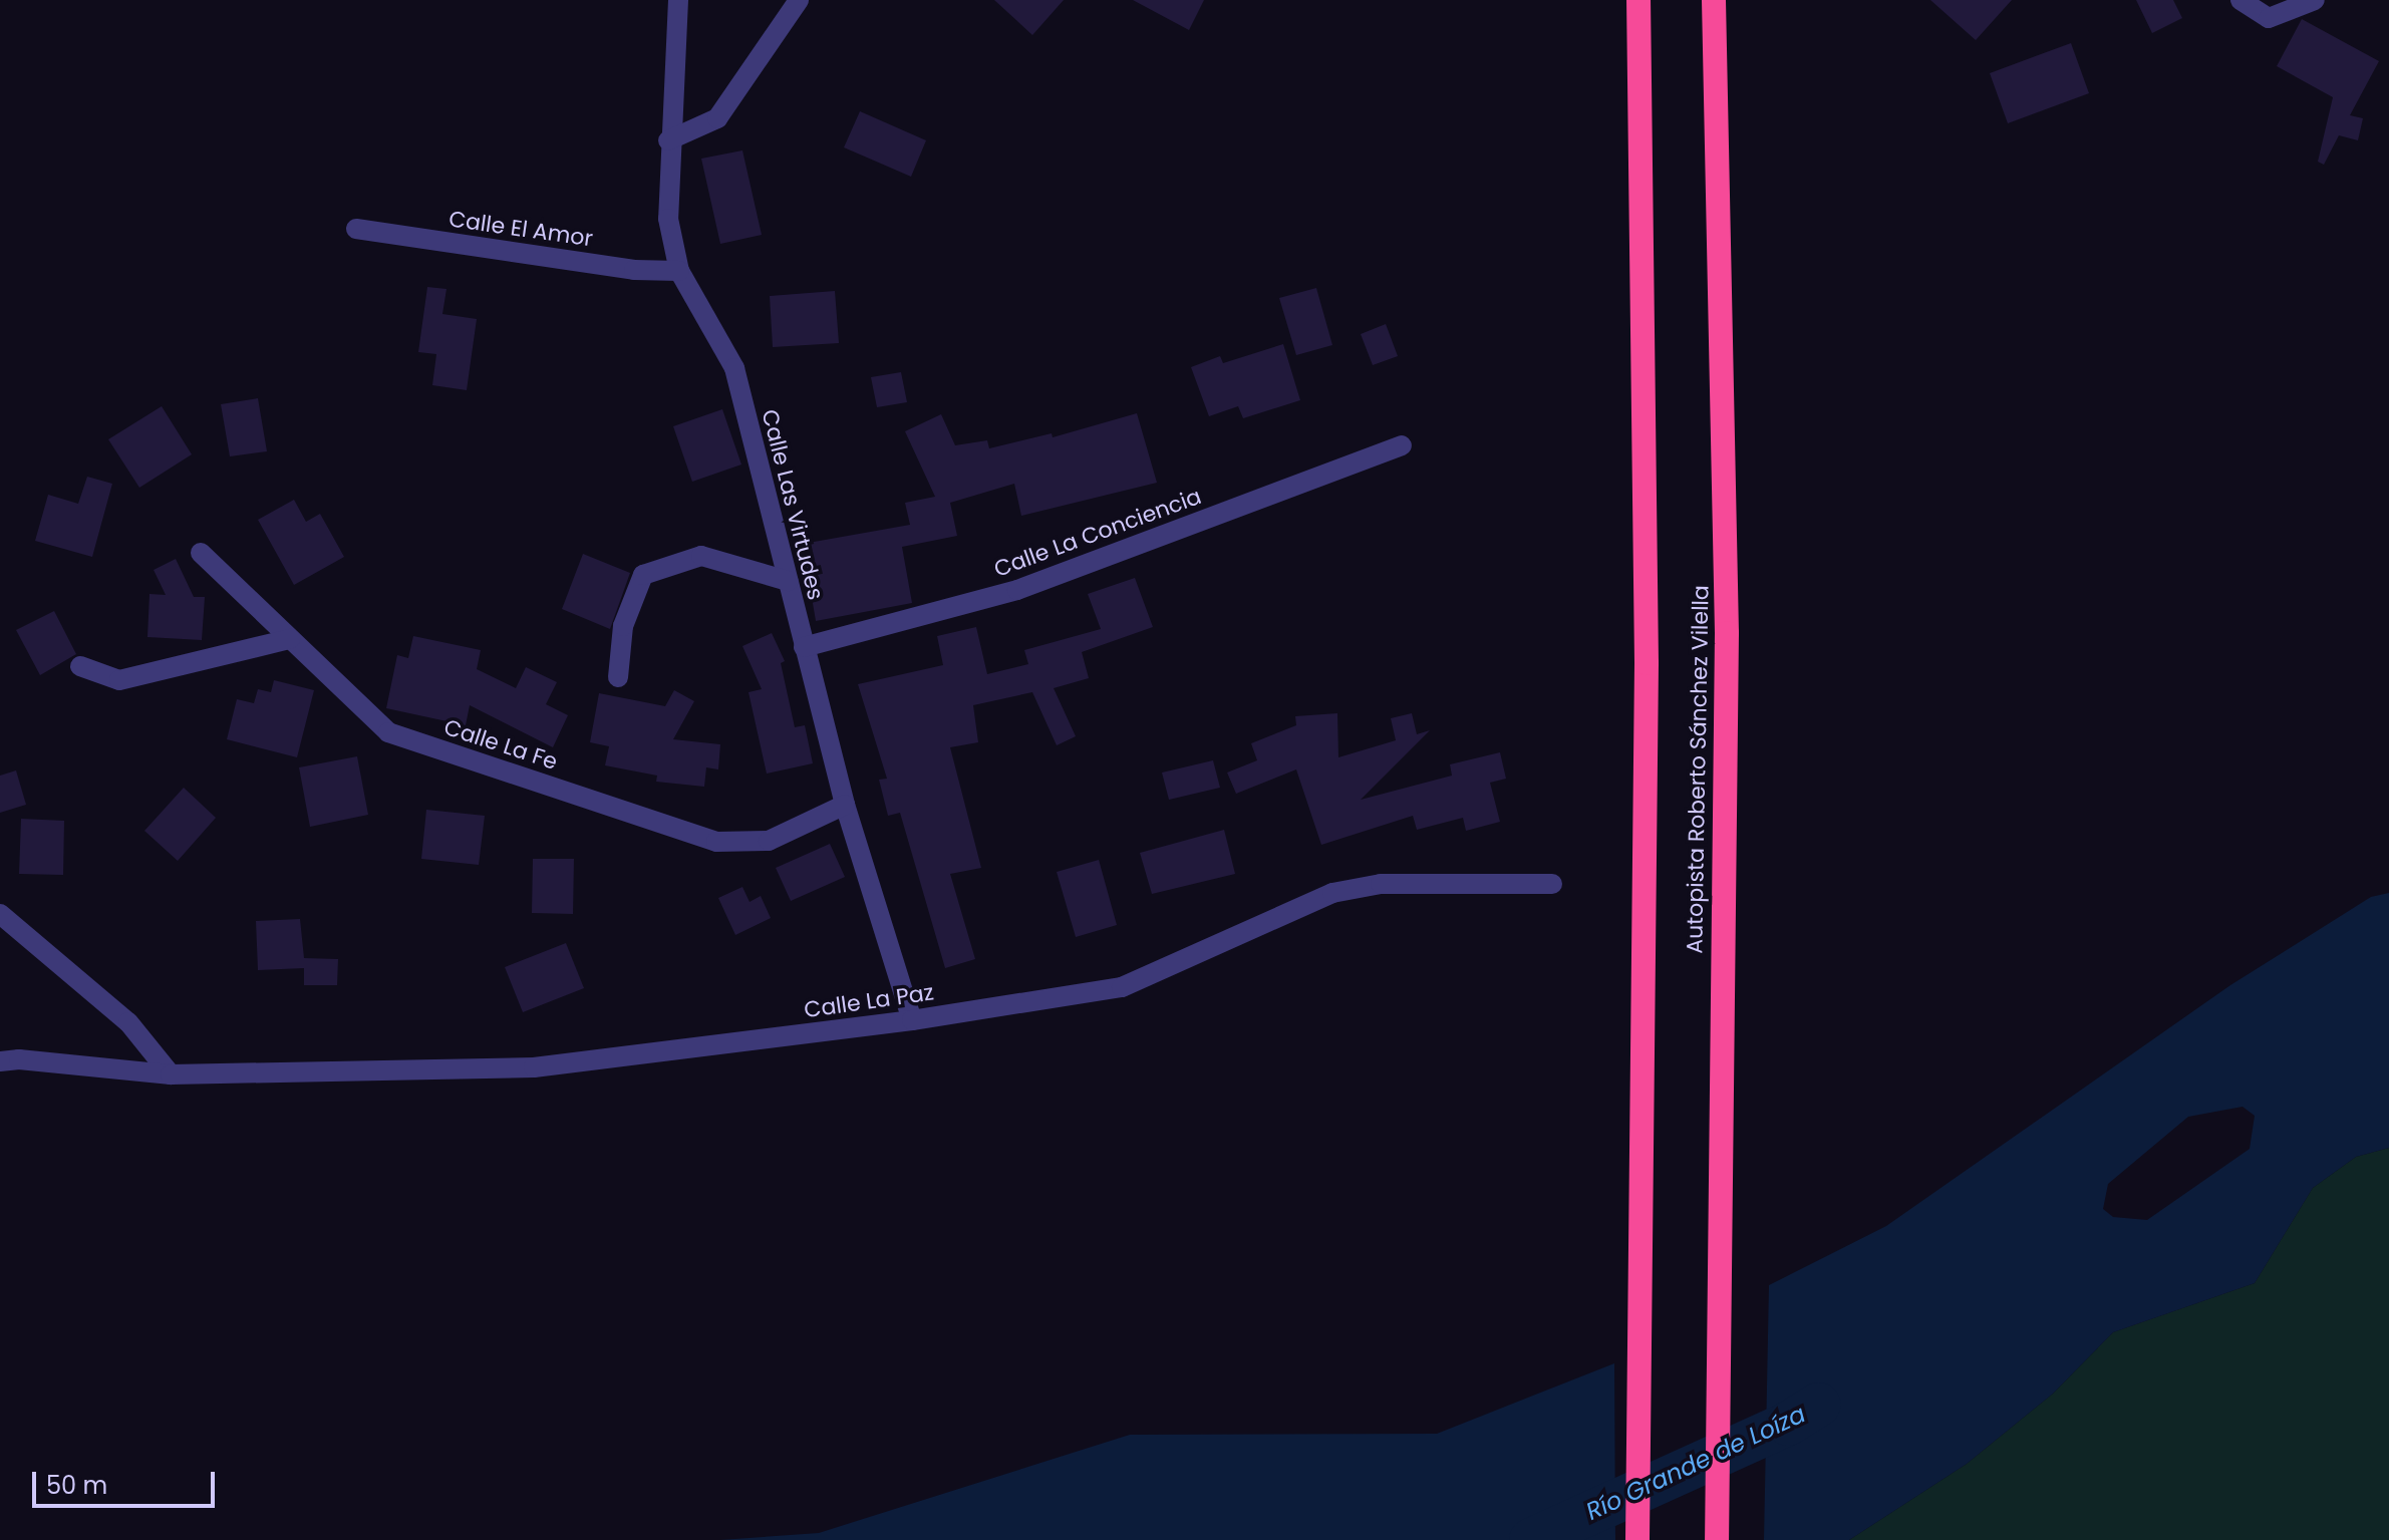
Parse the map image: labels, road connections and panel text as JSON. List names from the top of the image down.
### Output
{
  "streets": {
    "highway": ["Autopista Roberto Sánchez Vilella"],
    "street": [
      "Calle El Amor",
      "Calle Las Virtudes",
      "Calle La Conciencia",
      "Calle La Fe",
      "Calle La Paz"
    ]
  },
  "crossings": [
    ["Calle El Amor", "Calle Las Virtudes"],
    ["Calle Las Virtudes", "Calle La Conciencia"],
    ["Calle Las Virtudes", "Calle La Fe"],
    ["Calle Las Virtudes", "Calle La Paz"]
  ],
  "water": ["Río Grande de Loíza"],
  "scale_bar": "50 m"
}
